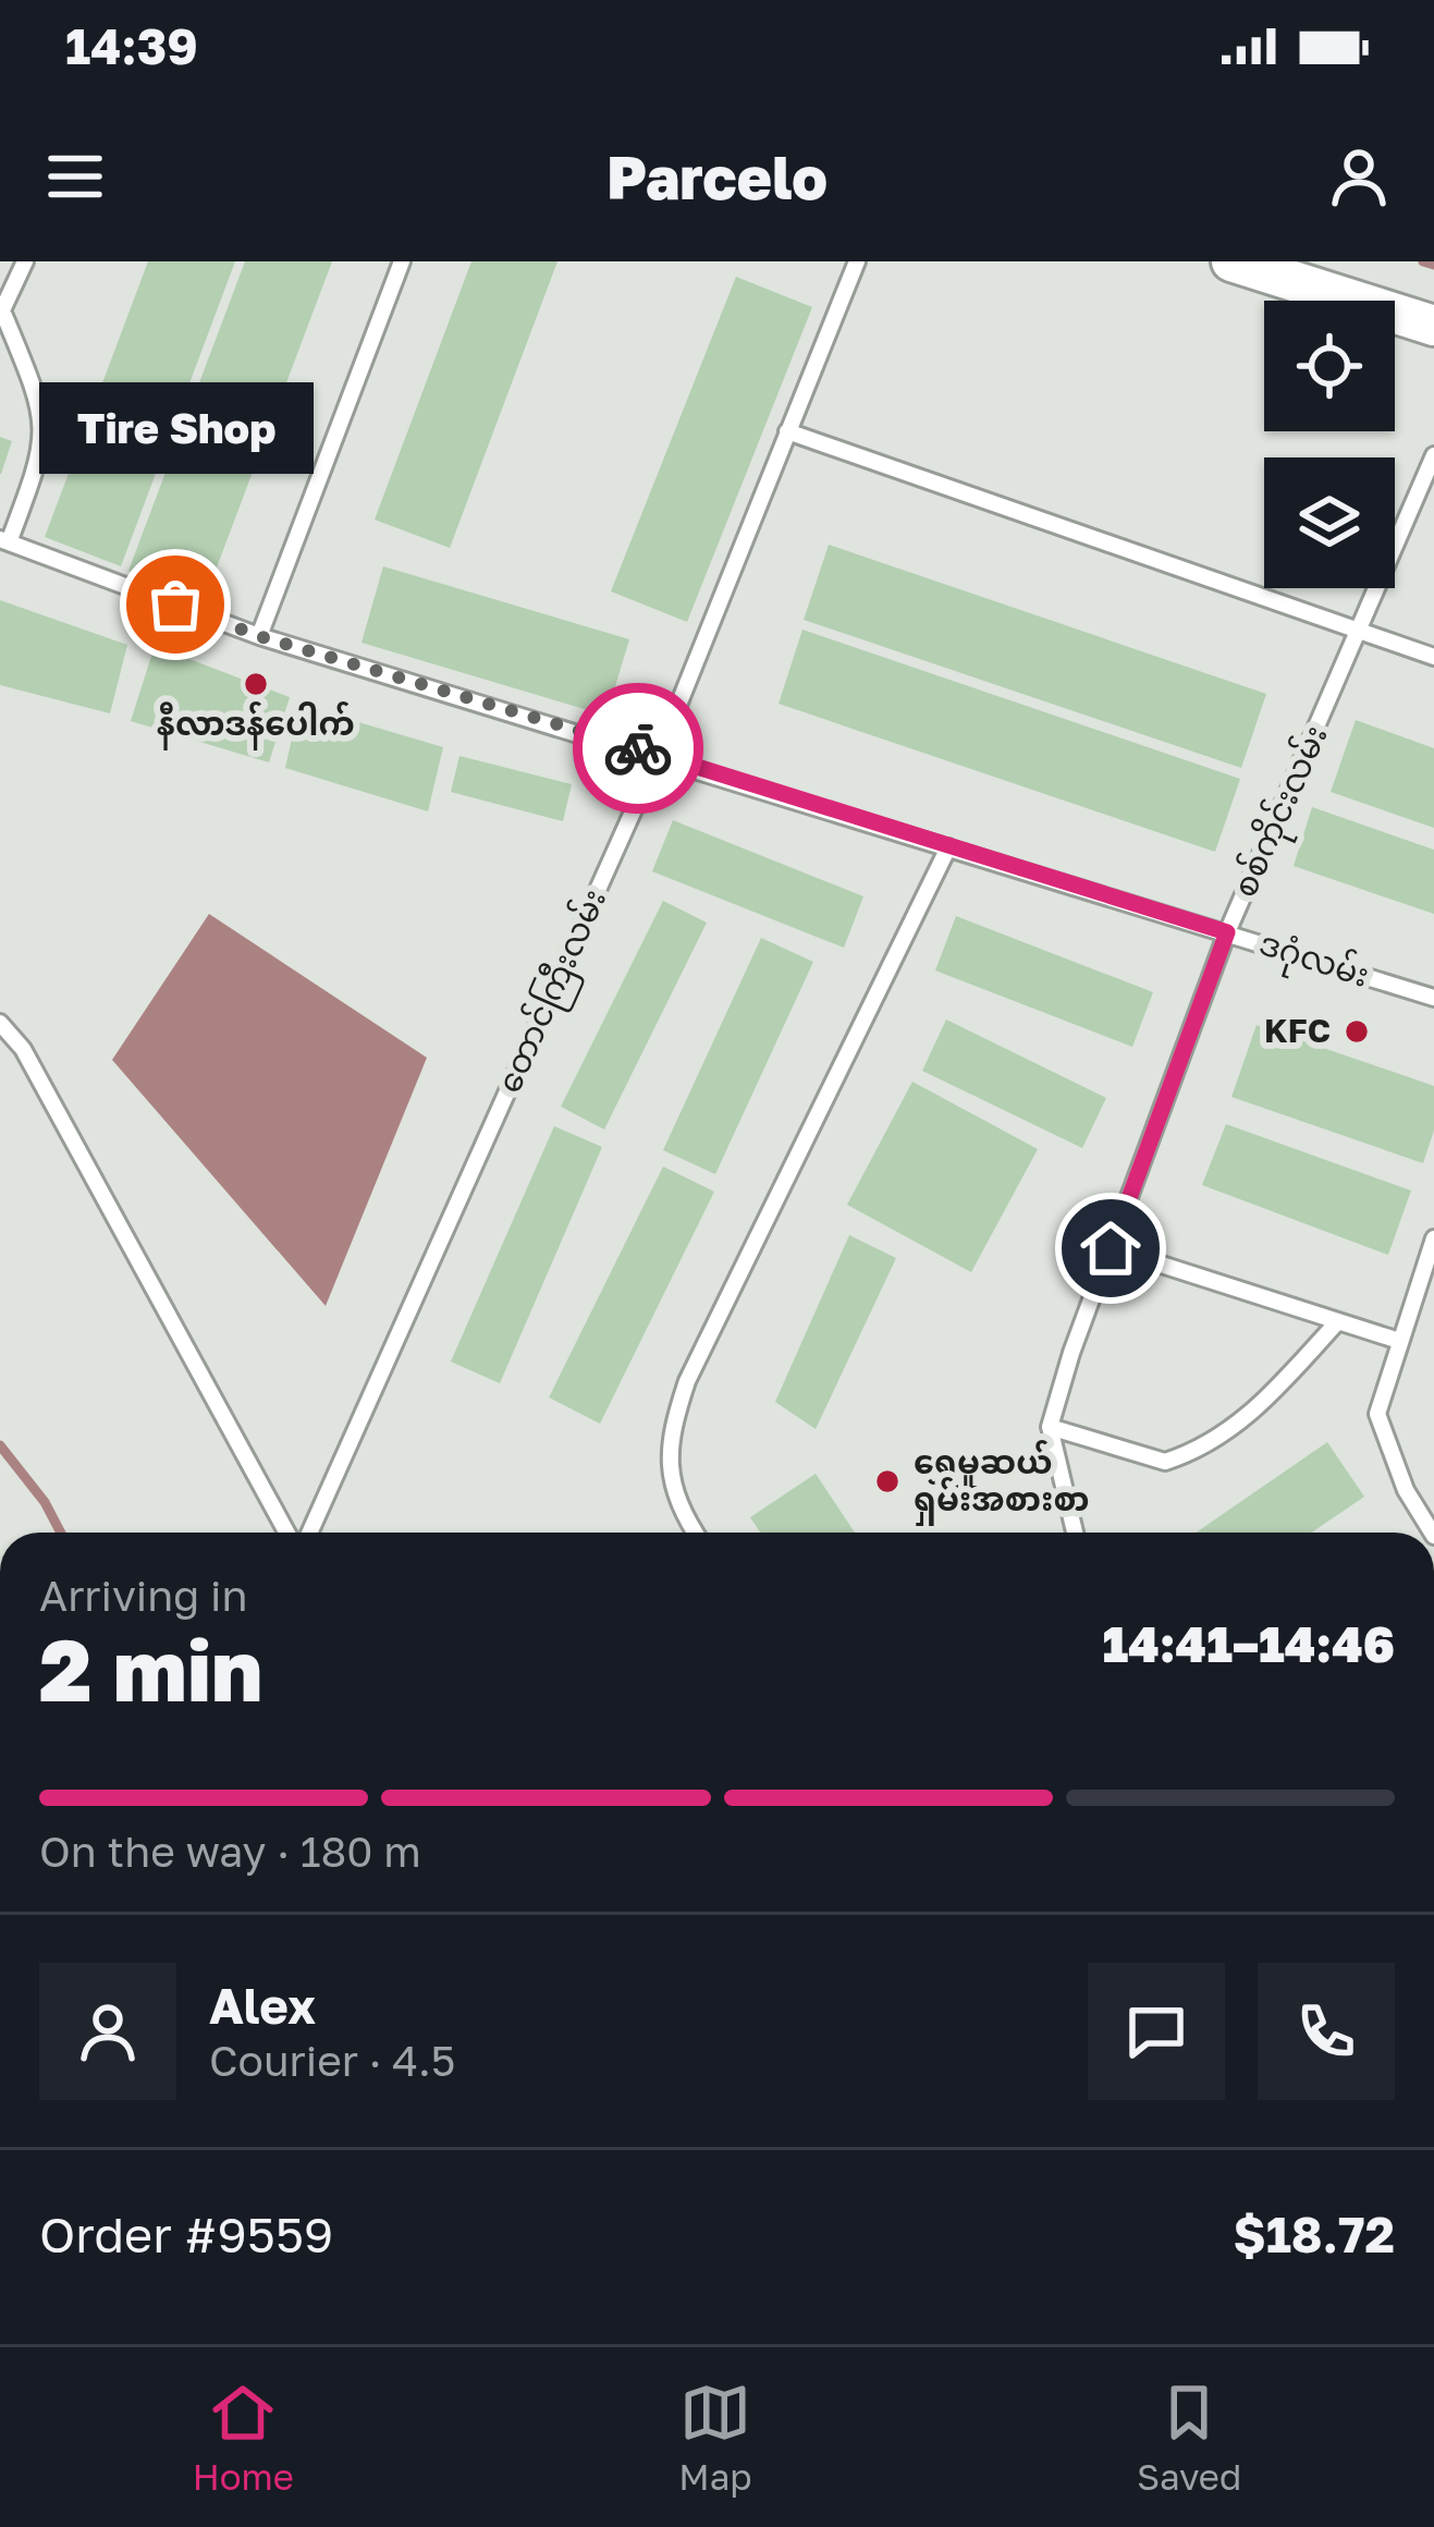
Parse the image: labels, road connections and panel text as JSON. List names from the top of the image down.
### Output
{
  "streets": {
    "lane": ["စစ်ကိုင်းလမ်း", "ဒဂုံလမ်း", "တောင်ကြီးလမ်း"]
  },
  "crossings": [
    ["စစ်ကိုင်းလမ်း", "ဒဂုံလမ်း"],
    ["ဒဂုံလမ်း", "တောင်ကြီးလမ်း"]
  ],
  "places": [
    "Tire Shop",
    "နီလာဒန်ပေါက်",
    "KFC",
    "ရွှေမူဆယ် ရှမ်းအစားစာ"
  ],
  "page": {
    "status": "14:39",
    "header": "Parcelo",
    "bubble": "Tire Shop",
    "heading": ["2 min", "Arriving in", "14:41–14:46"],
    "panel": [
      "Alex",
      "Courier · 4.5",
      "Order #9559",
      "$18.72"
    ],
    "bar": "On the way · 180 m",
    "tabs": ["Home", "Map", "Saved"]
  }
}
